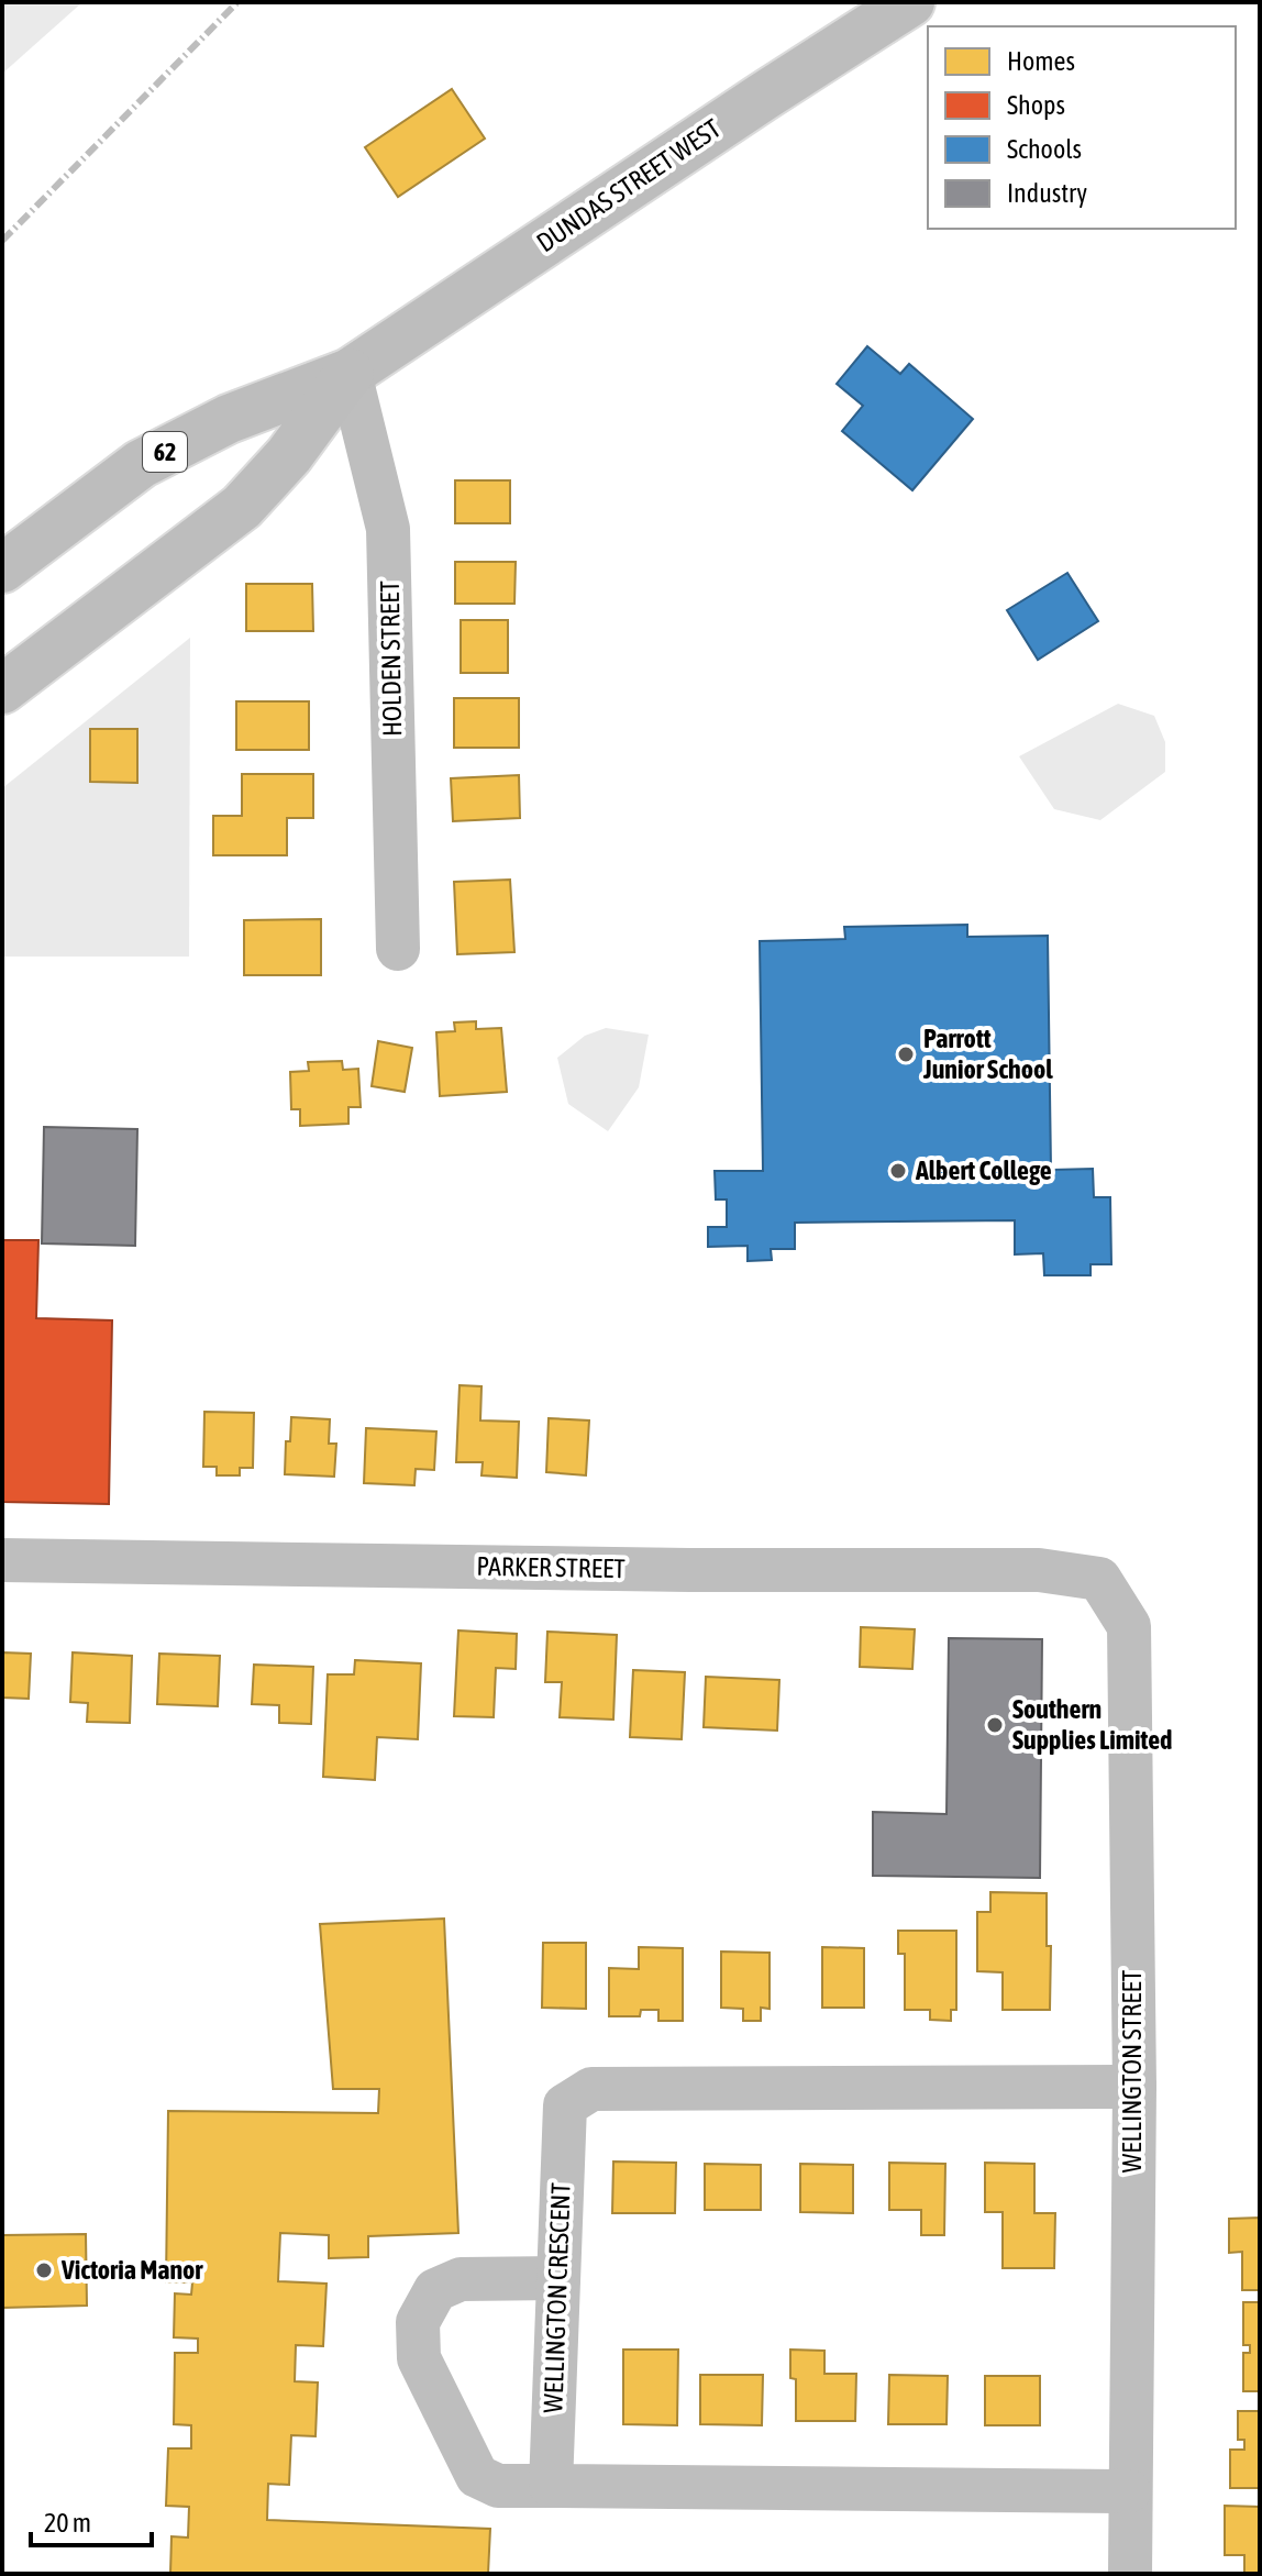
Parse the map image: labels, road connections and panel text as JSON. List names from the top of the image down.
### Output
{
  "streets": {
    "main road": ["DUNDAS STREET WEST", "62"],
    "street": [
      "HOLDEN STREET",
      "PARKER STREET",
      "WELLINGTON STREET",
      "WELLINGTON CRESCENT"
    ]
  },
  "crossings": [
    ["DUNDAS STREET WEST", "HOLDEN STREET"],
    ["PARKER STREET", "WELLINGTON STREET"],
    ["WELLINGTON STREET", "WELLINGTON CRESCENT"]
  ],
  "places": [
    "Parrott Junior School",
    "Albert College",
    "Southern Supplies Limited",
    "Victoria Manor"
  ],
  "legend": [
    "Homes",
    "Shops",
    "Schools",
    "Industry"
  ],
  "scale_bar": "20 m"
}
